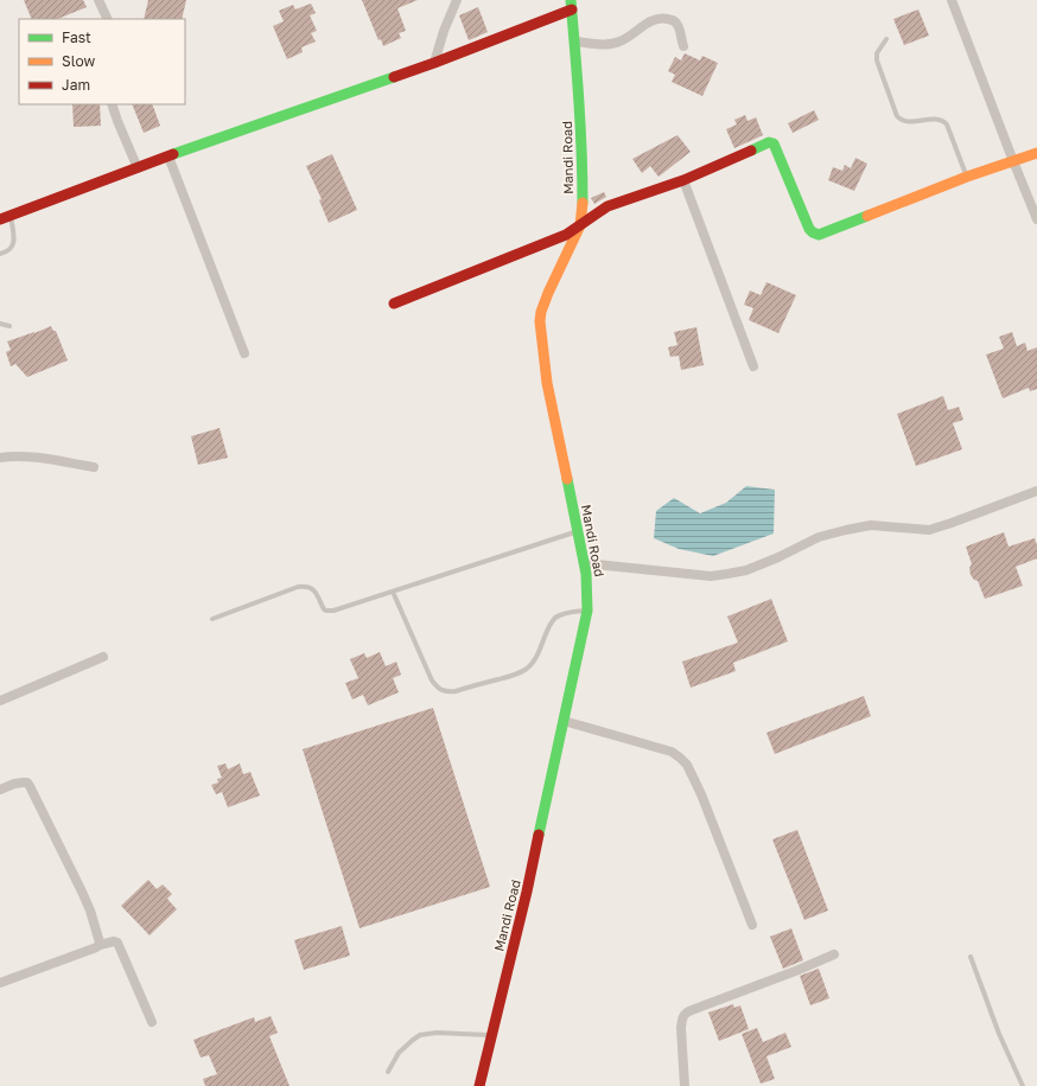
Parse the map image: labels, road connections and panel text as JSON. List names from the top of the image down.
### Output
{
  "streets": {
    "street": ["Mandi Road"]
  },
  "legend": ["Fast", "Slow", "Jam"]
}
